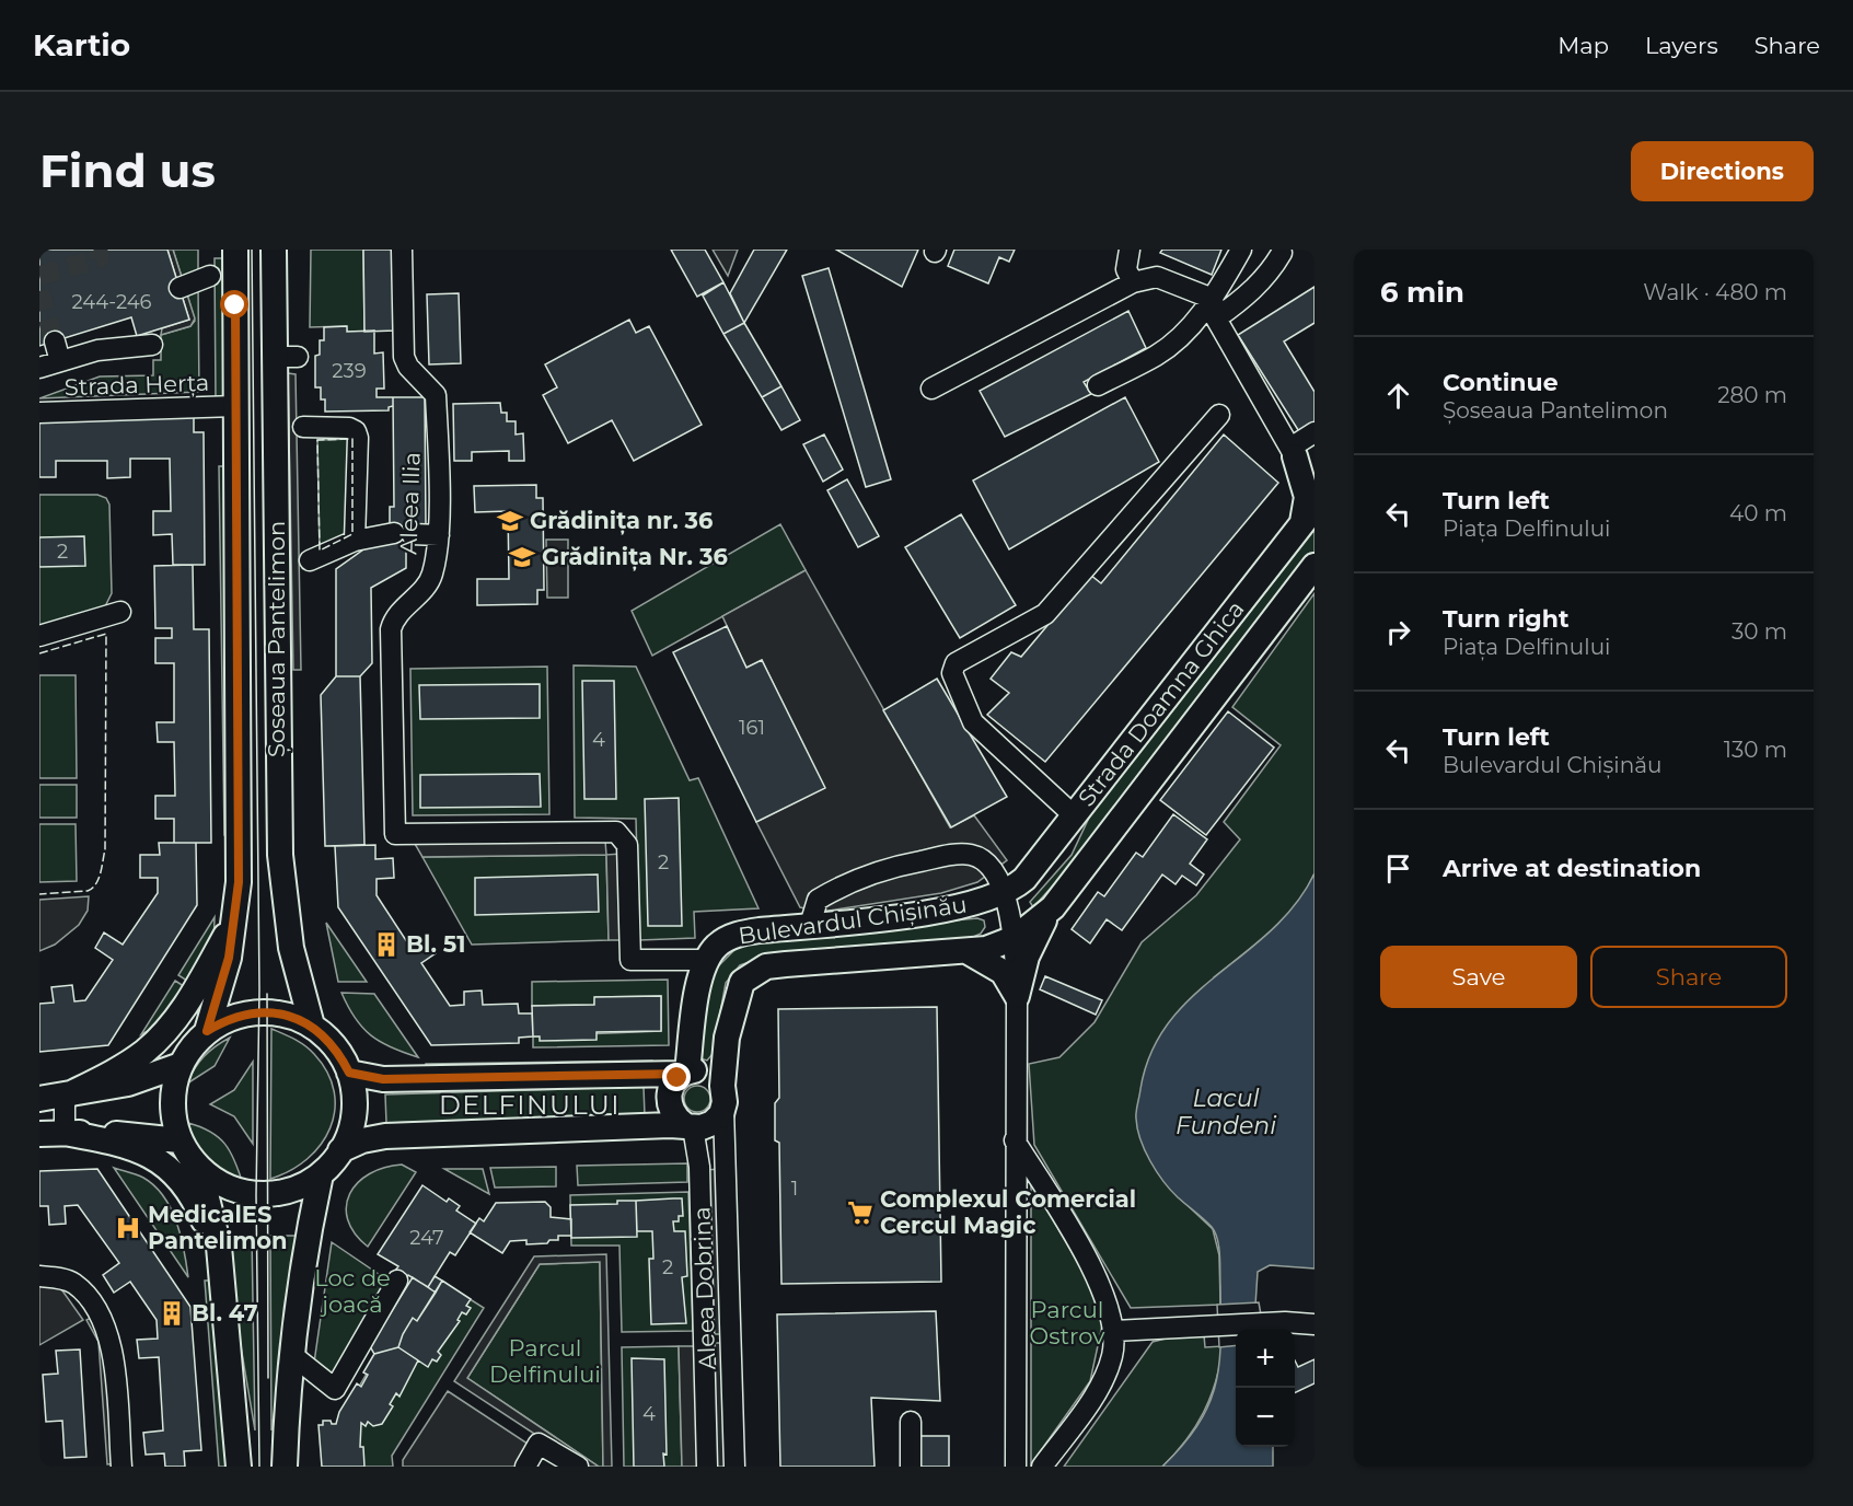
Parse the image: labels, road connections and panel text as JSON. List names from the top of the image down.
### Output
{
  "streets": {
    "main road": ["Șoseaua Pantelimon", "Strada Doamna Ghica", "Bulevardul Chișinău"],
    "street": ["Strada Herța", "Aleea Ilia", "Aleea Dobrina"]
  },
  "crossings": [
    ["Strada Herța", "Șoseaua Pantelimon"],
    ["Aleea Ilia", "Bulevardul Chișinău"],
    ["Strada Doamna Ghica", "Bulevardul Chișinău"],
    ["Bulevardul Chișinău", "Aleea Dobrina"]
  ],
  "districts": ["DELFINULUI"],
  "water": ["Lacul Fundeni"],
  "parks": ["Loc de joacă", "Parcul Ostrov", "Parcul Delfinului"],
  "places": {
    "school or university": ["Grădinița nr. 36", "Grădinița Nr. 36"],
    "building": ["Bl. 51", "Bl. 47"],
    "supermarket": ["Complexul Comercial Cercul Magic"],
    "hospital": ["MedicalES Pantelimon"]
  },
  "house_numbers": [
    "244-246",
    "239",
    "2",
    "161",
    "4",
    "2",
    "1",
    "247",
    "2",
    "4"
  ],
  "page": {
    "header": "Kartio",
    "nav": ["Map", "Layers", "Share"],
    "buttons": [
      "Directions",
      ["Save", "Share"]
    ],
    "title": "Find us",
    "heading": ["6 min", "Walk · 480 m"],
    "list": [
      ["Continue", "Șoseaua Pantelimon", "280 m"],
      ["Turn left", "Piața Delfinului", "40 m"],
      ["Turn right", "Piața Delfinului", "30 m"],
      ["Turn left", "Bulevardul Chișinău", "130 m"],
      "Arrive at destination"
    ],
    "map_buttons": ["+", "−"]
  }
}
